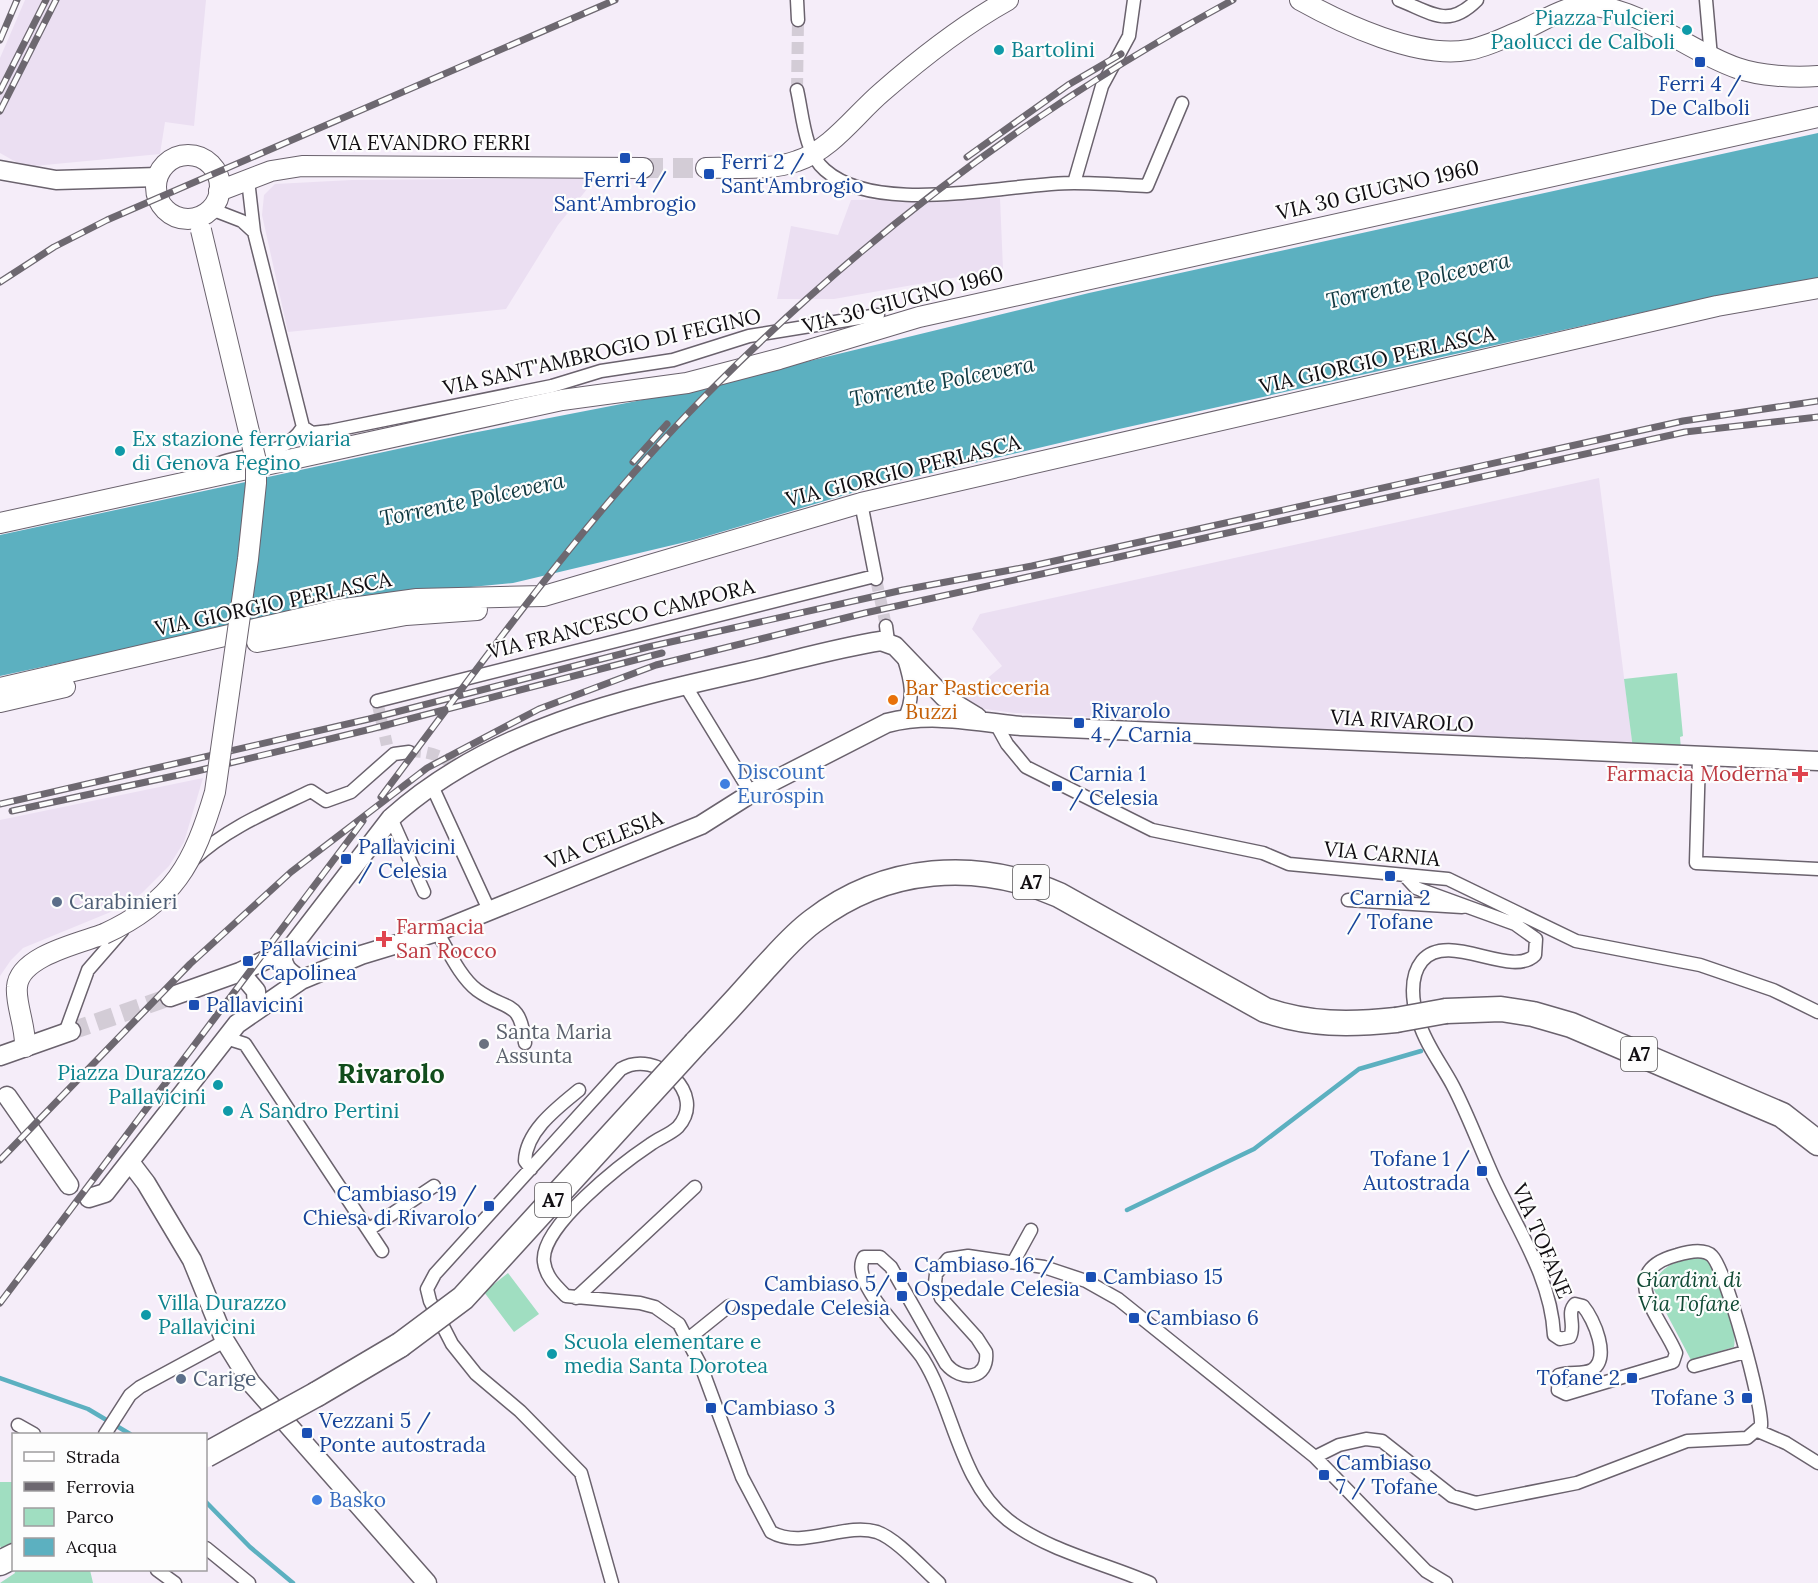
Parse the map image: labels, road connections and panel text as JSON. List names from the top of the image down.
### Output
{
  "streets": {
    "highway": ["A7"],
    "main road": [
      "VIA EVANDRO FERRI",
      "VIA 30 GIUGNO 1960",
      "VIA GIORGIO PERLASCA",
      "VIA RIVAROLO",
      "VIA CELESIA"
    ],
    "street": [
      "VIA SANT'AMBROGIO DI FEGINO",
      "VIA FRANCESCO CAMPORA",
      "VIA CARNIA",
      "VIA TOFANE"
    ]
  },
  "crossings": [
    ["VIA GIORGIO PERLASCA", "VIA FRANCESCO CAMPORA"],
    ["VIA RIVAROLO", "VIA CELESIA"],
    ["VIA RIVAROLO", "VIA CARNIA"],
    ["VIA CARNIA", "VIA TOFANE"]
  ],
  "districts": ["Rivarolo"],
  "water": ["Torrente Polcevera"],
  "parks": ["Giardini di Via Tofane"],
  "places": {
    "other": [
      "Piazza Fulcieri Paolucci de Calboli",
      "Bartolini",
      "Ex stazione ferroviaria di Genova Fegino",
      "Bar Pasticceria Buzzi",
      "Discount Eurospin",
      "Carabinieri",
      "Santa Maria Assunta",
      "Piazza Durazzo Pallavicini",
      "A Sandro Pertini",
      "Villa Durazzo Pallavicini",
      "Scuola elementare e media Santa Dorotea",
      "Carige",
      "Basko"
    ],
    "transit": [
      "Ferri 4 / De Calboli",
      "Ferri 4 / Sant'Ambrogio",
      "Ferri 2 / Sant'Ambrogio",
      "Rivarolo 4 / Carnia",
      "Carnia 1 / Celesia",
      "Pallavicini / Celesia",
      "Carnia 2 / Tofane",
      "Pallavicini Capolinea",
      "Pallavicini",
      "Tofane 1 / Autostrada",
      "Cambiaso 19 / Chiesa di Rivarolo",
      "Cambiaso 16 / Ospedale Celesia",
      "Cambiaso 15",
      "Cambiaso 5/ Ospedale Celesia",
      "Cambiaso 6",
      "Tofane 2",
      "Tofane 3",
      "Cambiaso 3",
      "Vezzani 5 / Ponte autostrada",
      "Cambiaso 7 / Tofane"
    ],
    "health": ["Farmacia Moderna", "Farmacia San Rocco"]
  },
  "legend": [
    "Strada",
    "Ferrovia",
    "Parco",
    "Acqua"
  ]
}
